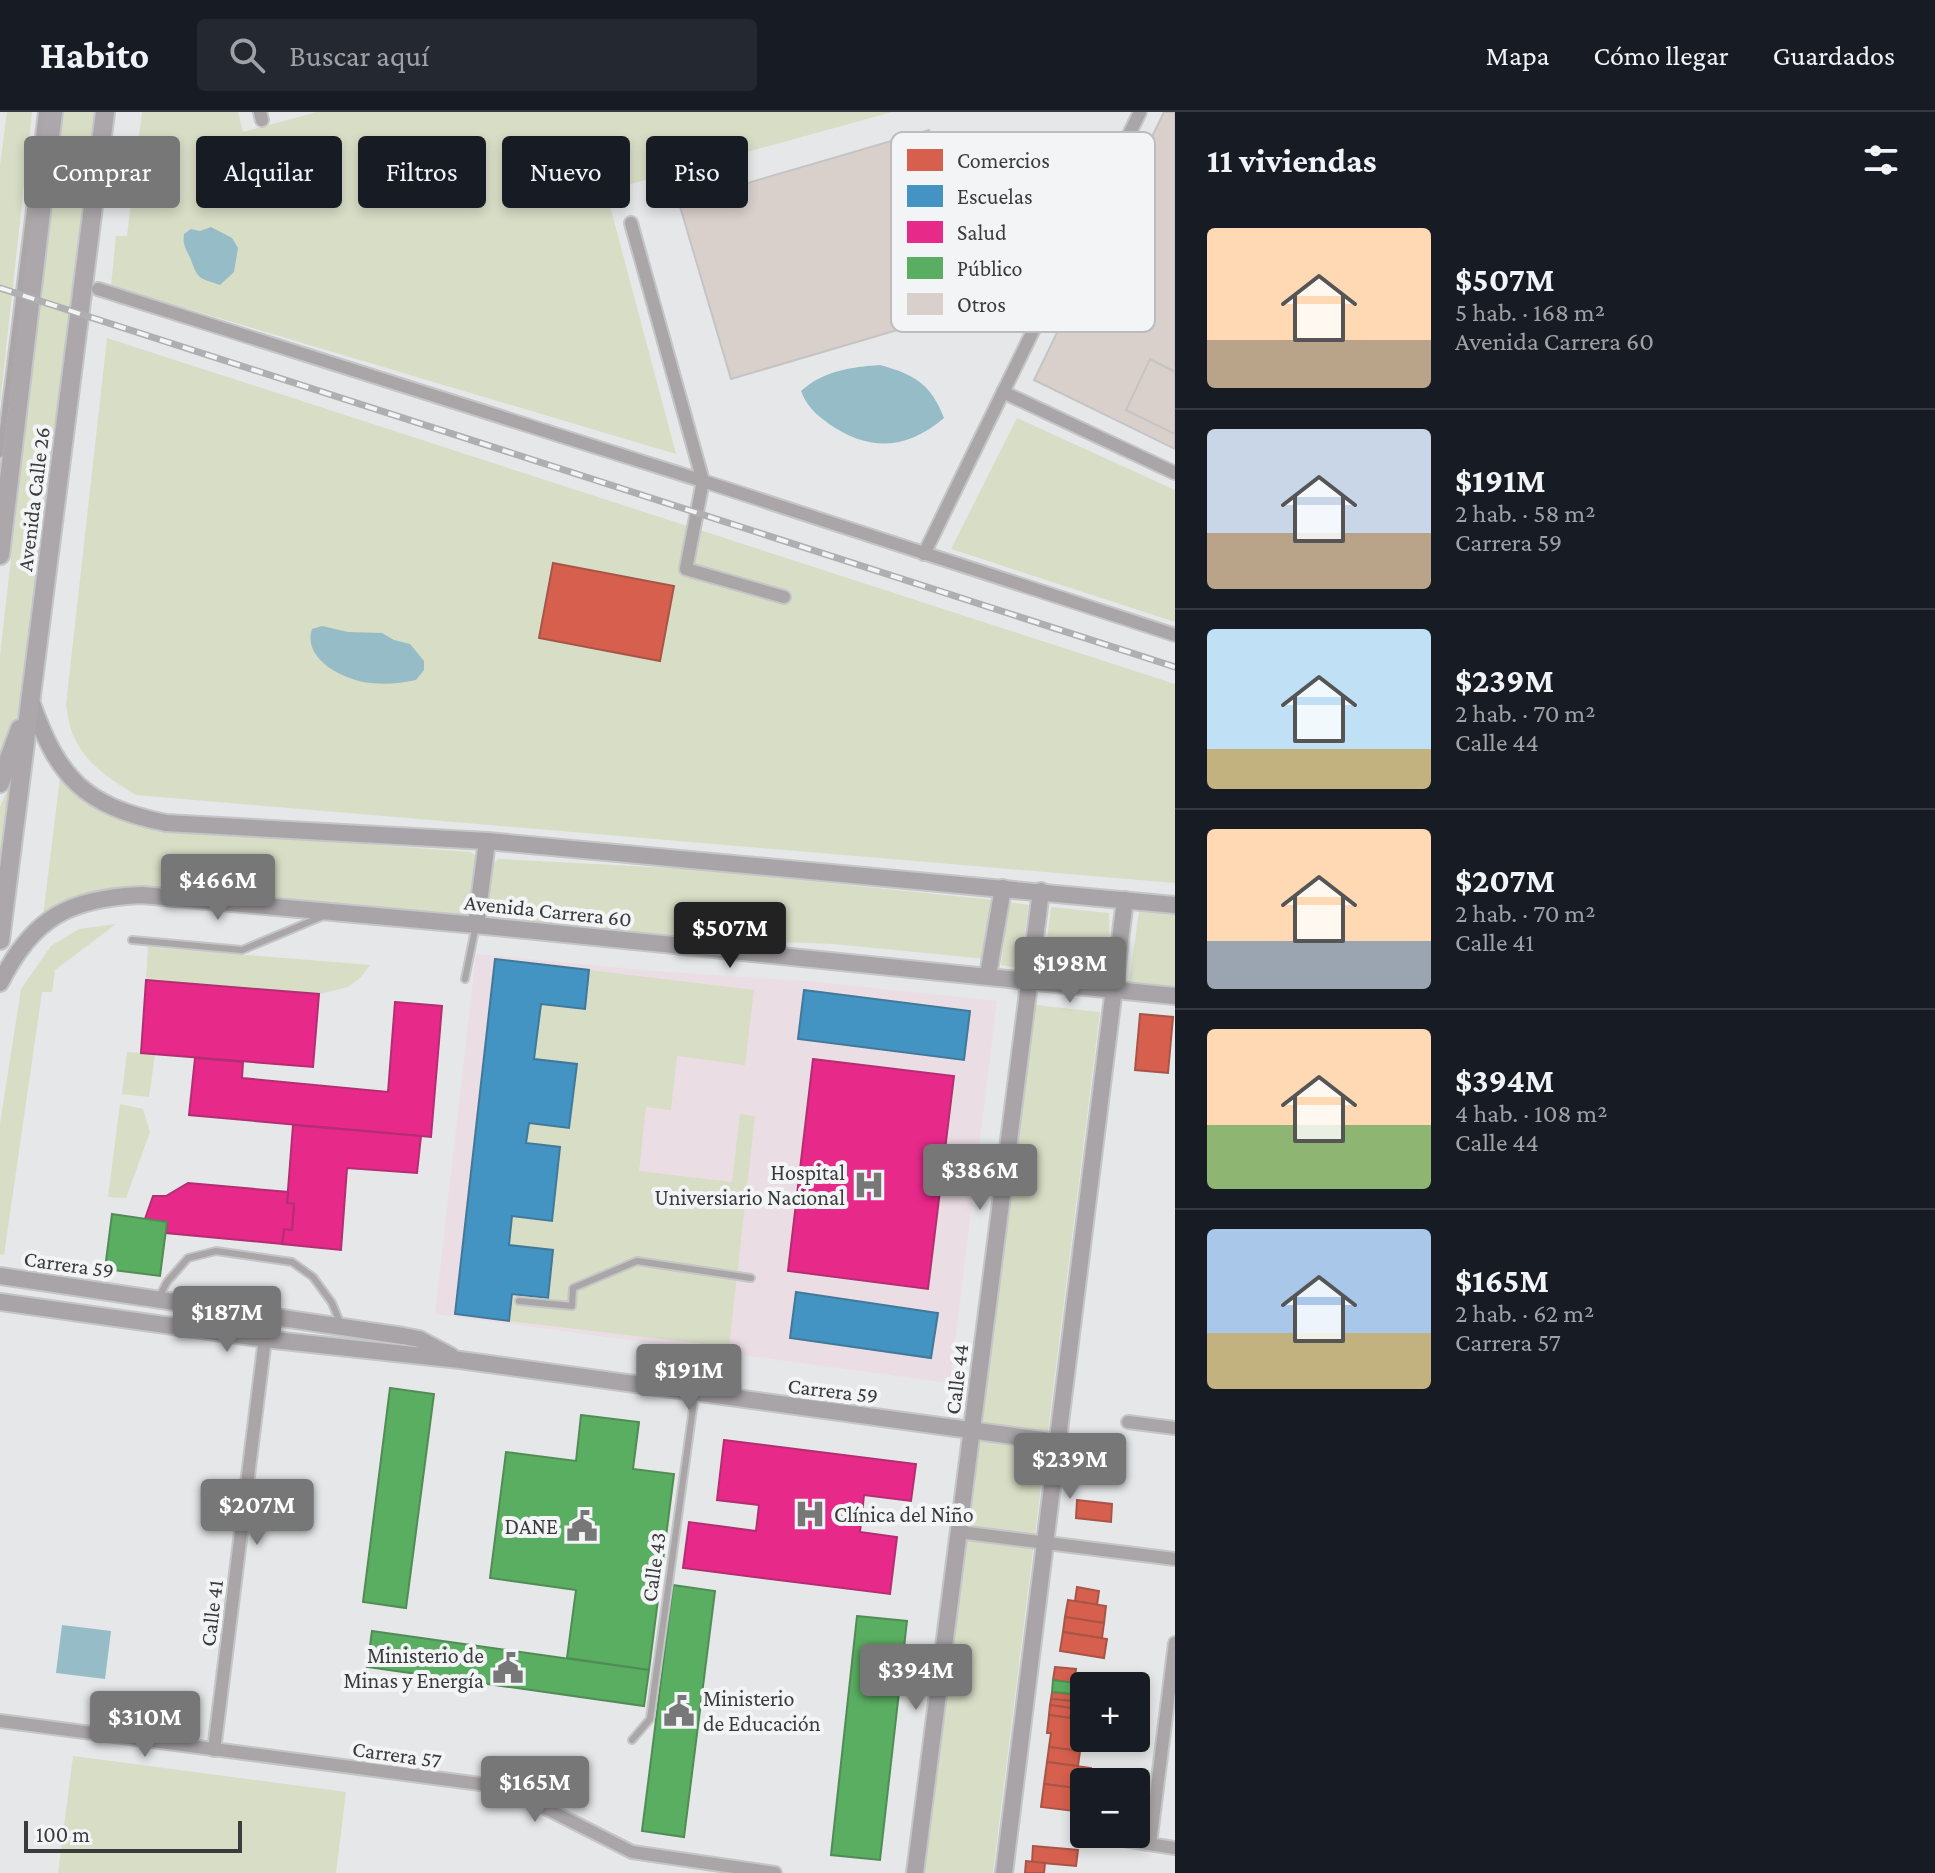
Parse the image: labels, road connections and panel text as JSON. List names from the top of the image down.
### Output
{
  "streets": {
    "main road": ["Avenida Calle 26"],
    "street": [
      "Avenida Carrera 60",
      "Carrera 59",
      "Calle 44",
      "Calle 41",
      "Carrera 57"
    ],
    "lane": ["Calle 43"]
  },
  "crossings": [
    ["Avenida Carrera 60", "Calle 44"],
    ["Carrera 59", "Calle 44"],
    ["Carrera 59", "Calle 43"],
    ["Carrera 59", "Calle 41"],
    ["Calle 41", "Carrera 57"]
  ],
  "places": {
    "hospital": ["Hospital Universiario Nacional", "Clínica del Niño"],
    "public building": ["DANE", "Ministerio de Minas y Energía", "Ministerio de Educación"]
  },
  "legend": [
    "Comercios",
    "Escuelas",
    "Salud",
    "Público",
    "Otros"
  ],
  "scale_bar": "100 m",
  "page": {
    "header": "Habito",
    "search": "Buscar aquí",
    "nav": ["Mapa", "Cómo llegar", "Guardados"],
    "heading": "11 viviendas",
    "chip": [
      "Comprar",
      "Alquilar",
      "Filtros",
      "Nuevo",
      "Piso"
    ],
    "list": [
      {
        "name": "$507M",
        "note": "5 hab. · 168 m² · Avenida Carrera 60"
      },
      {
        "name": "$191M",
        "note": "2 hab. · 58 m² · Carrera 59"
      },
      {
        "name": "$239M",
        "note": "2 hab. · 70 m² · Calle 44"
      },
      {
        "name": "$207M",
        "note": "2 hab. · 70 m² · Calle 41"
      },
      {
        "name": "$394M",
        "note": "4 hab. · 108 m² · Calle 44"
      },
      {
        "name": "$165M",
        "note": "2 hab. · 62 m² · Carrera 57"
      }
    ],
    "price": [
      "$466M",
      "$507M",
      "$198M",
      "$386M",
      "$187M",
      "$191M",
      "$239M",
      "$207M",
      "$394M",
      "$310M",
      "$165M"
    ],
    "map_buttons": ["+", "−"],
    "scale": "100 m"
  }
}
